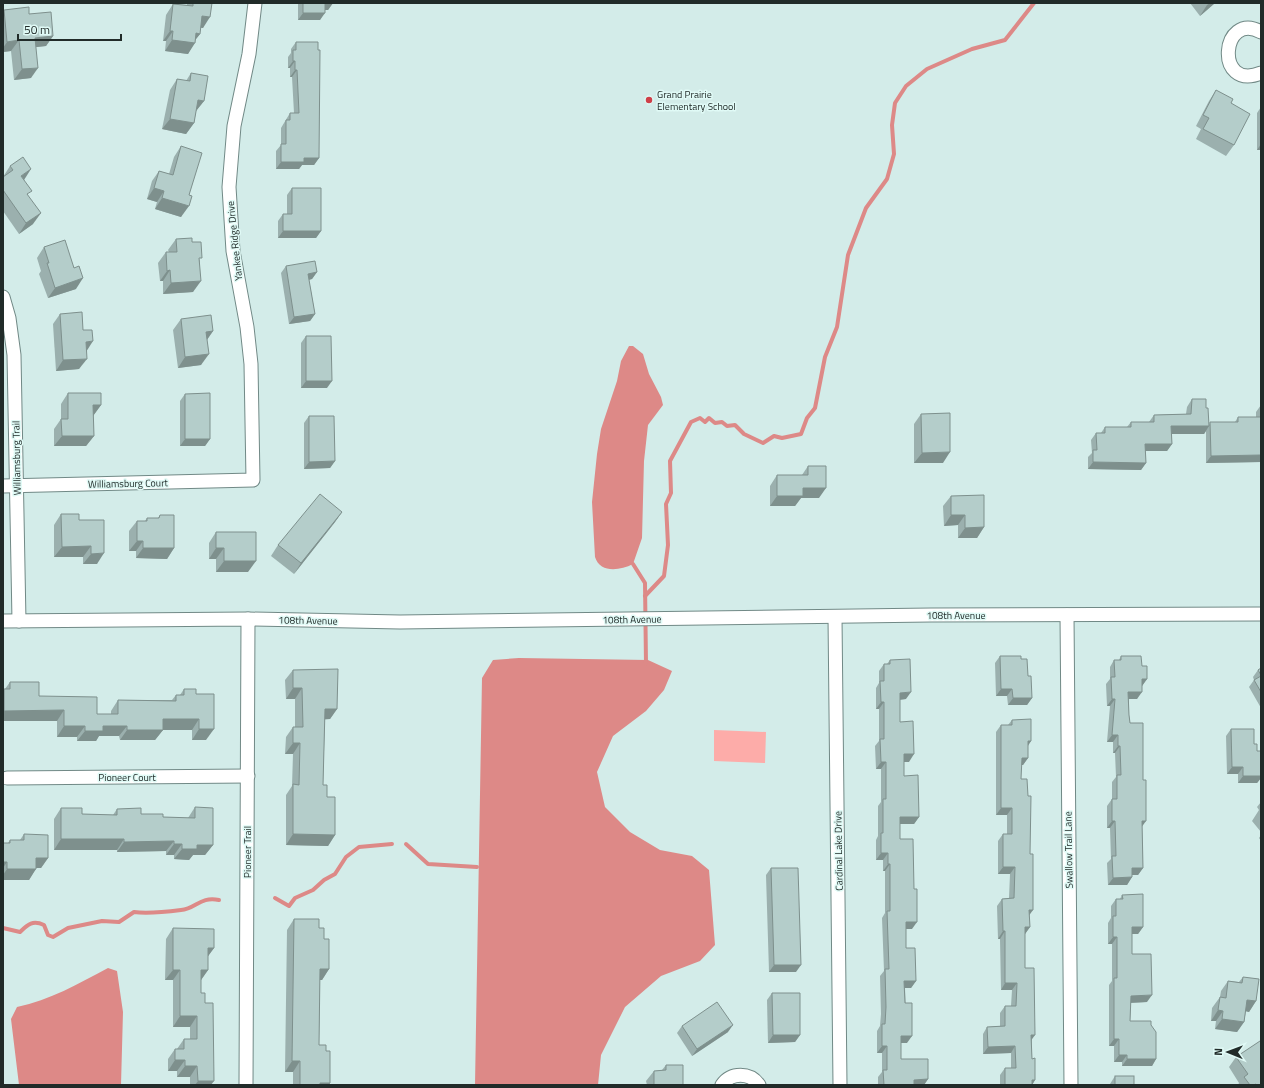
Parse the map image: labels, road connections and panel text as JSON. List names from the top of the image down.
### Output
{
  "streets": {
    "street": [
      "Yankee Ridge Drive",
      "Williamsburg Trail",
      "Williamsburg Court",
      "108th Avenue",
      "Pioneer Court",
      "Swallow Trail Lane",
      "Cardinal Lake Drive",
      "Pioneer Trail"
    ]
  },
  "crossings": [
    ["Yankee Ridge Drive", "Williamsburg Court"],
    ["Williamsburg Trail", "Williamsburg Court"],
    ["Williamsburg Trail", "108th Avenue"],
    ["108th Avenue", "Swallow Trail Lane"],
    ["108th Avenue", "Cardinal Lake Drive"],
    ["108th Avenue", "Pioneer Trail"],
    ["Pioneer Court", "Pioneer Trail"]
  ],
  "places": ["Grand Prairie Elementary School"],
  "scale_bar": "50 m",
  "north": "left"
}
